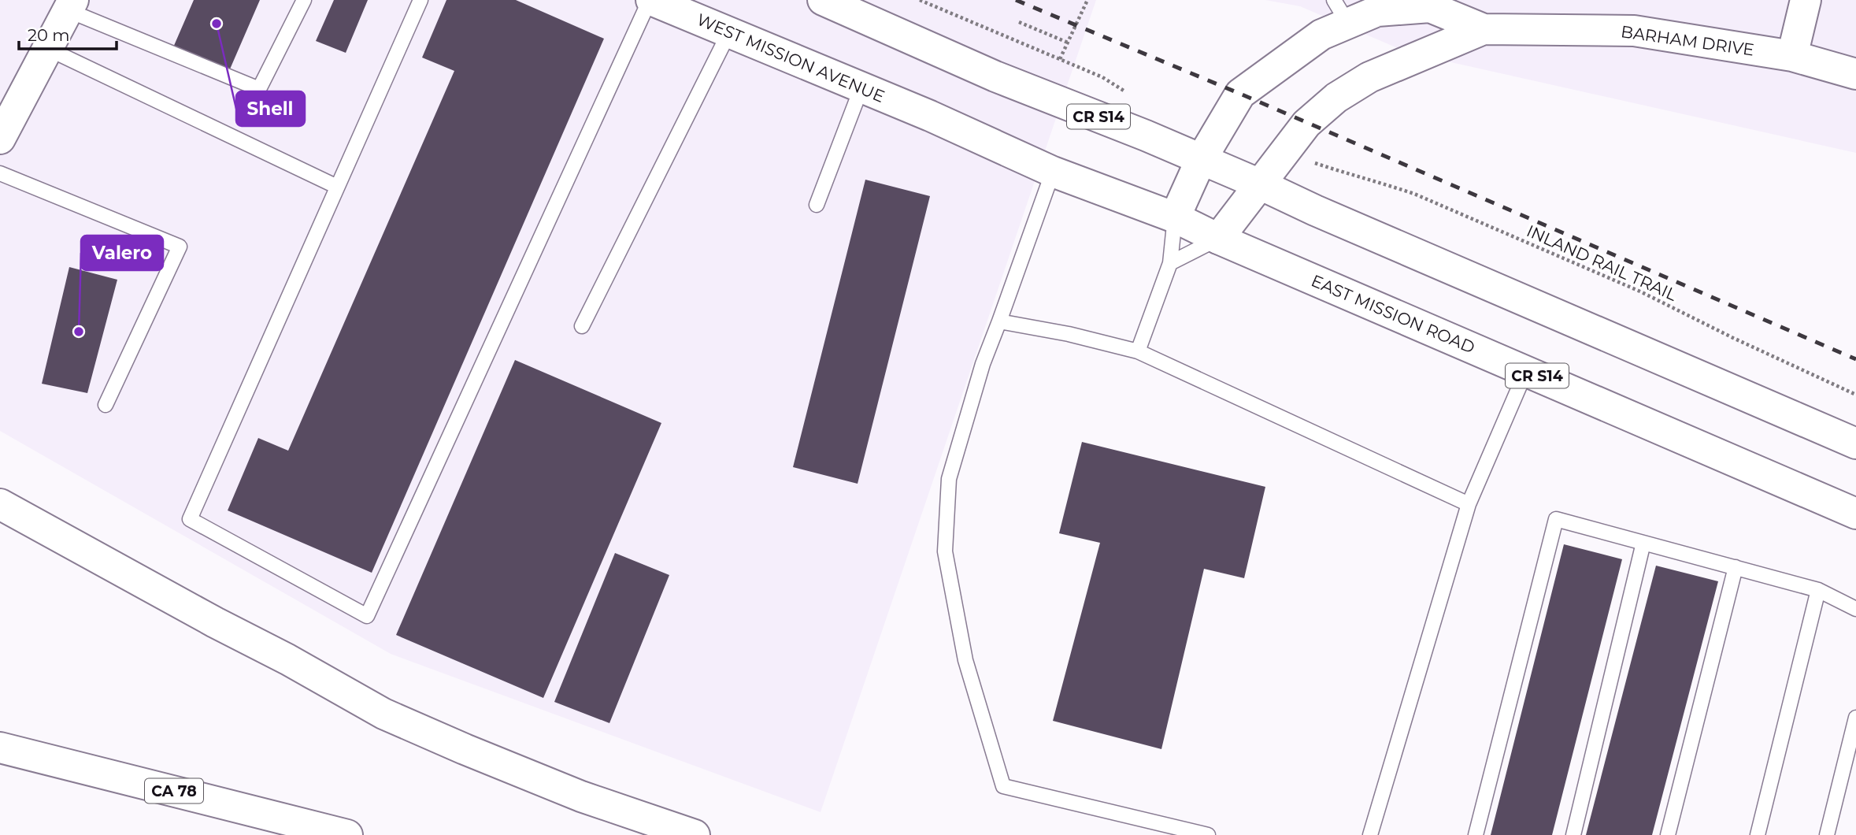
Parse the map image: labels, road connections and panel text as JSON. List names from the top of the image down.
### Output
{
  "streets": {
    "main road": [
      "BARHAM DRIVE",
      "WEST MISSION AVENUE",
      "CR S14",
      "EAST MISSION ROAD",
      "CA 78"
    ],
    "path": ["INLAND RAIL TRAIL"]
  },
  "crossings": [
    ["BARHAM DRIVE", "CR S14"],
    ["BARHAM DRIVE", "EAST MISSION ROAD"],
    ["WEST MISSION AVENUE", "EAST MISSION ROAD"]
  ],
  "places": ["Shell", "Valero"],
  "scale_bar": "20 m"
}
